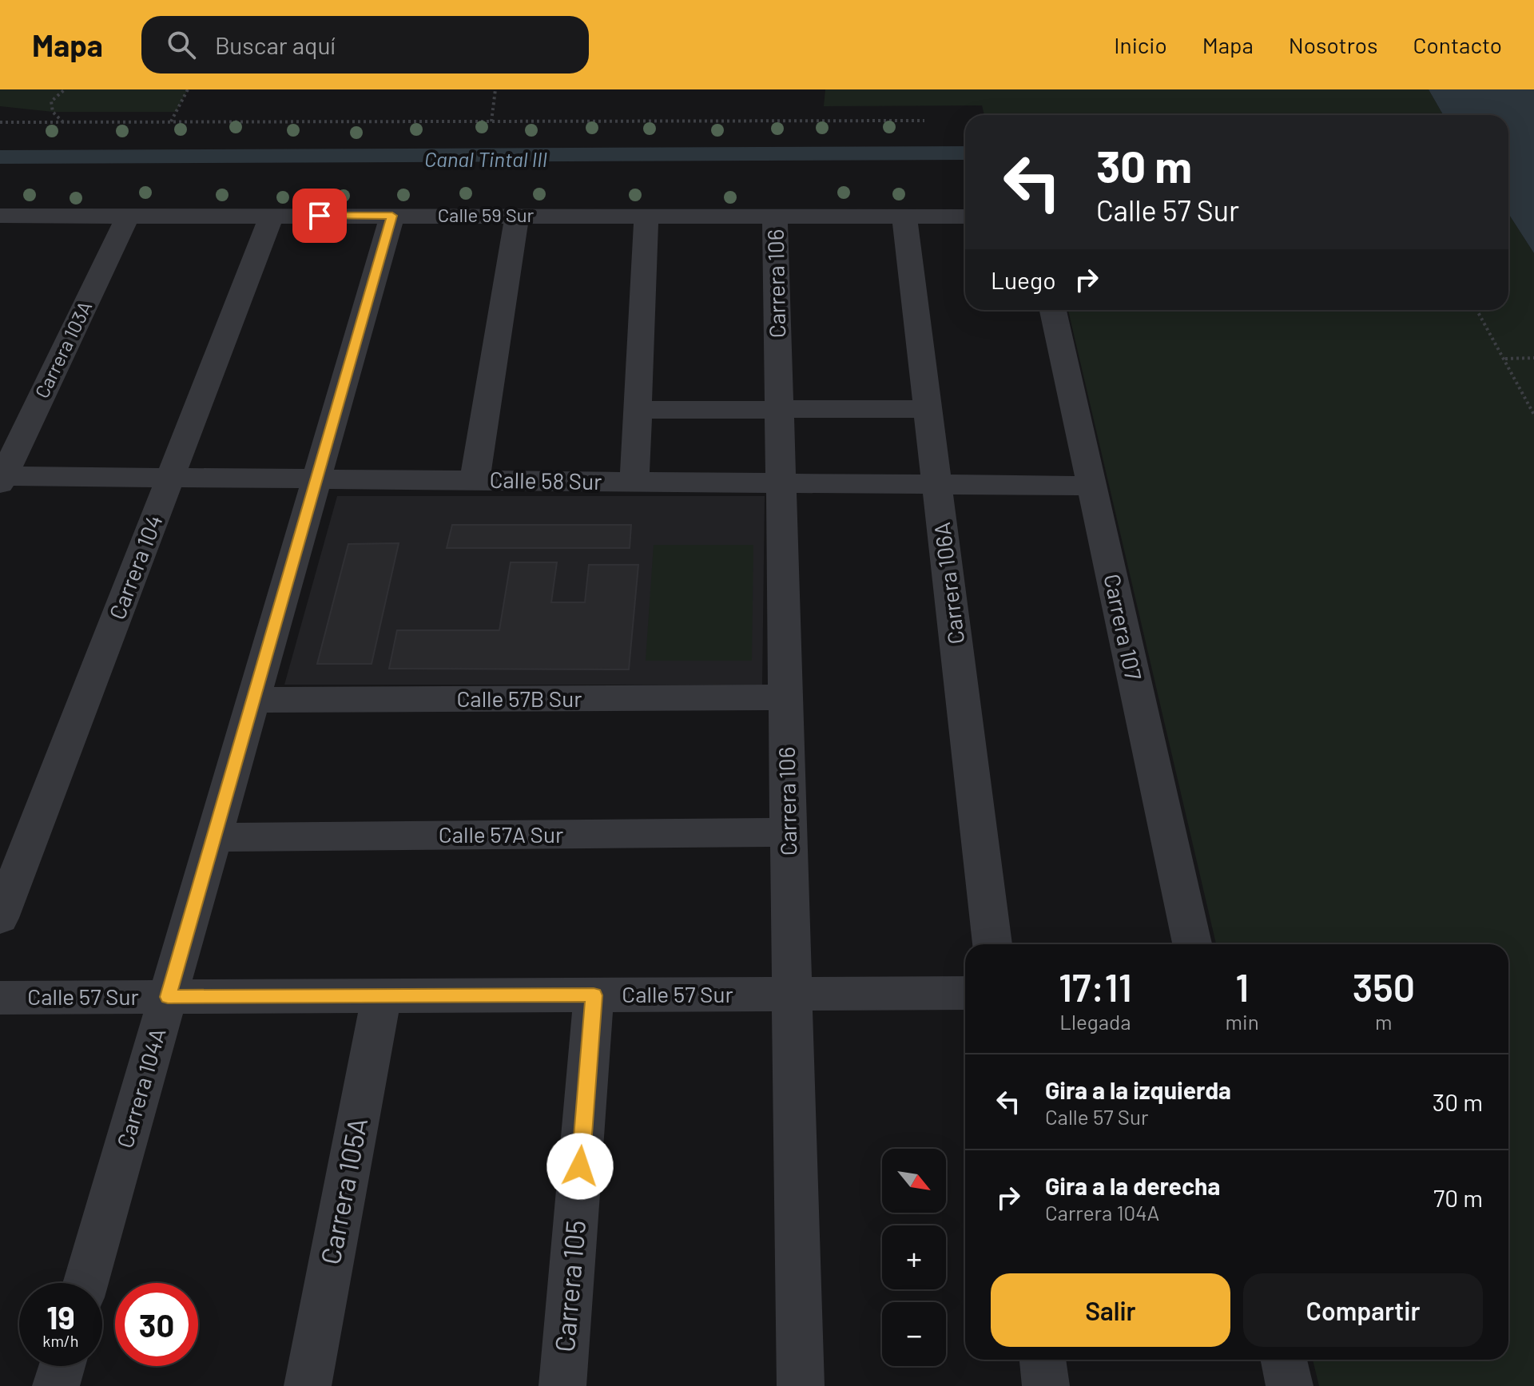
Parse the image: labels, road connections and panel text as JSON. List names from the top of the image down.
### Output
{
  "streets": {
    "street": [
      "Calle 59 Sur",
      "Carrera 106",
      "Carrera 103A",
      "Calle 58 Sur",
      "Carrera 104",
      "Carrera 106A",
      "Carrera 107",
      "Calle 57B Sur",
      "Calle 57A Sur",
      "Calle 57 Sur",
      "Carrera 104A",
      "Carrera 105A",
      "Carrera 105"
    ]
  },
  "crossings": [
    ["Calle 59 Sur", "Carrera 106"],
    ["Calle 59 Sur", "Carrera 103A"],
    ["Calle 59 Sur", "Carrera 104"],
    ["Calle 59 Sur", "Carrera 106A"],
    ["Calle 59 Sur", "Carrera 104A"],
    ["Carrera 106", "Calle 58 Sur"],
    ["Carrera 106", "Calle 57B Sur"],
    ["Carrera 106", "Calle 57A Sur"],
    ["Carrera 106", "Calle 57 Sur"],
    ["Carrera 103A", "Calle 58 Sur"],
    ["Calle 58 Sur", "Carrera 104"],
    ["Calle 58 Sur", "Carrera 106A"],
    ["Calle 58 Sur", "Carrera 107"],
    ["Calle 58 Sur", "Carrera 104A"],
    ["Calle 57B Sur", "Carrera 104A"],
    ["Calle 57A Sur", "Carrera 104A"],
    ["Calle 57 Sur", "Carrera 104A"],
    ["Calle 57 Sur", "Carrera 105A"],
    ["Calle 57 Sur", "Carrera 105"]
  ],
  "water": ["Canal Tintal III"],
  "north": "bottom right",
  "page": {
    "header": "Mapa",
    "search": "Buscar aquí",
    "nav": [
      "Inicio",
      "Mapa",
      "Nosotros",
      "Contacto"
    ],
    "turn": ["30 m", "Calle 57 Sur"],
    "then": "Luego",
    "eta": [
      "17:11",
      "Llegada",
      "1",
      "min",
      "350",
      "m"
    ],
    "list": [
      {
        "name": "Gira a la izquierda",
        "note": "Calle 57 Sur",
        "value": "30 m"
      },
      {
        "name": "Gira a la derecha",
        "note": "Carrera 104A",
        "value": "70 m"
      }
    ],
    "map_buttons": ["+", "−"],
    "buttons": ["Salir", "Compartir"],
    "speed": "19 km/h",
    "limit": "30"
  }
}
